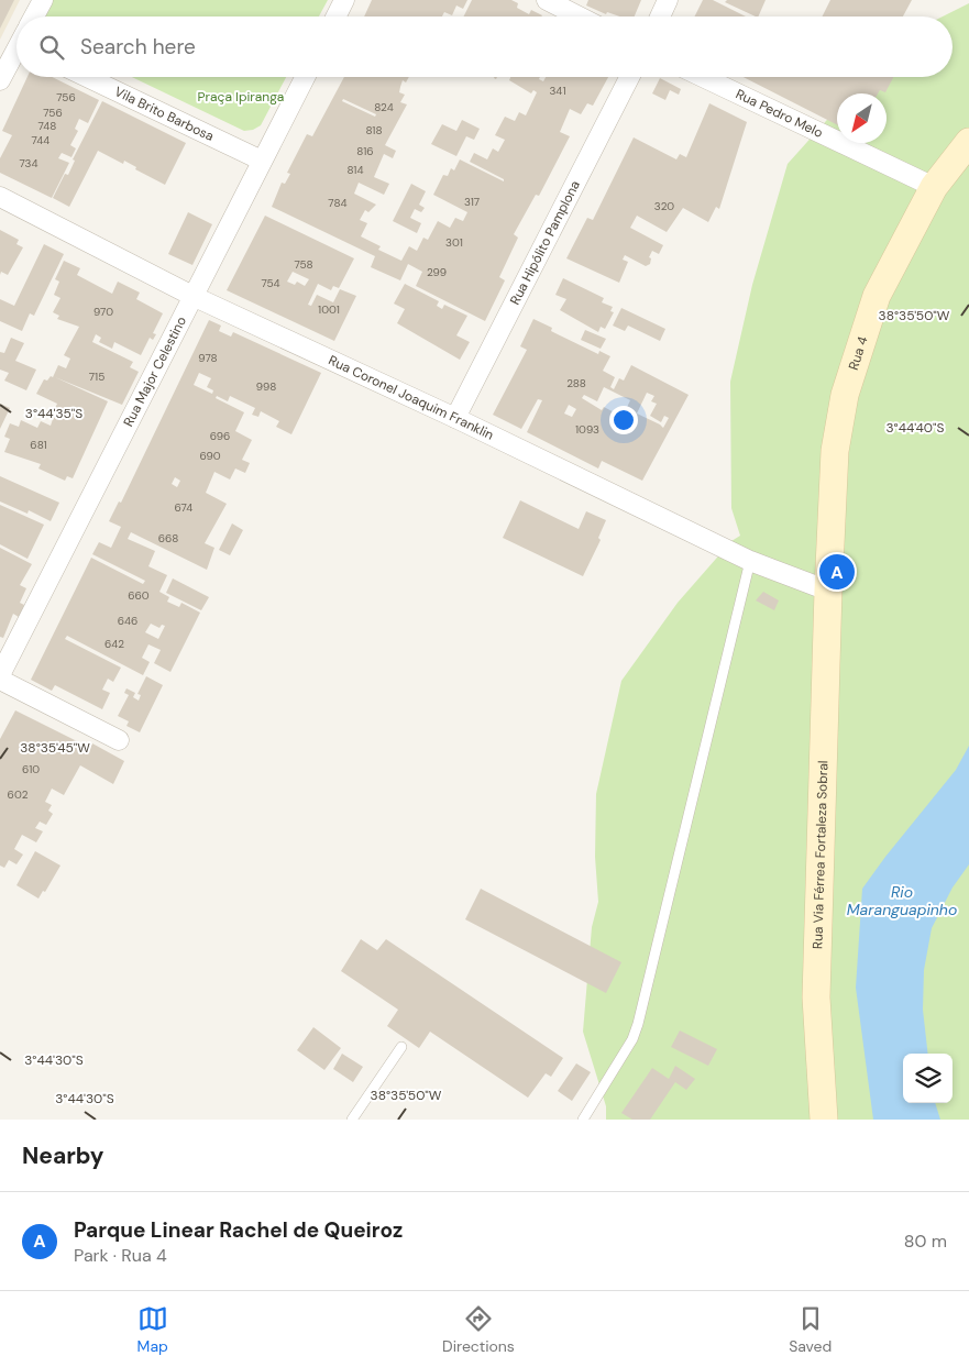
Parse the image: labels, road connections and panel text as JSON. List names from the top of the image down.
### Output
{
  "streets": {
    "main road": ["Rua 4", "Rua Via Férrea Fortaleza Sobral"],
    "street": [
      "Vila Brito Barbosa",
      "Rua Pedro Melo",
      "Rua Hipólito Pamplona",
      "Rua Major Celestino",
      "Rua Coronel Joaquim Franklin"
    ]
  },
  "crossings": [
    ["Vila Brito Barbosa", "Rua Major Celestino"],
    ["Rua Pedro Melo", "Rua 4"],
    ["Rua Hipólito Pamplona", "Rua Coronel Joaquim Franklin"],
    ["Rua 4", "Rua Coronel Joaquim Franklin"],
    ["Rua 4", "Rua Via Férrea Fortaleza Sobral"],
    ["Rua Major Celestino", "Rua Coronel Joaquim Franklin"],
    ["Rua Coronel Joaquim Franklin", "Rua Via Férrea Fortaleza Sobral"]
  ],
  "water": ["Rio Maranguapinho"],
  "parks": ["Praça Ipiranga"],
  "house_numbers": [
    "341",
    "756",
    "824",
    "756",
    "748",
    "818",
    "744",
    "816",
    "734",
    "814",
    "317",
    "784",
    "320",
    "301",
    "758",
    "299",
    "754",
    "1001",
    "970",
    "978",
    "715",
    "288",
    "998",
    "1093",
    "696",
    "681",
    "690",
    "674",
    "668",
    "660",
    "646",
    "642",
    "610",
    "602"
  ],
  "north": "bottom left",
  "page": {
    "search": "Search here",
    "pins": "A",
    "heading": "Nearby",
    "list": [
      {
        "mark": "A",
        "name": "Parque Linear Rachel de Queiroz",
        "note": "Park · Rua 4",
        "value": "80 m"
      }
    ],
    "nav": ["Map", "Directions", "Saved"]
  },
  "coordinates": [
    "38°35'50\"W",
    "3°44'35\"S",
    "3°44'40\"S",
    "38°35'45\"W",
    "3°44'30\"S"
  ]
}
